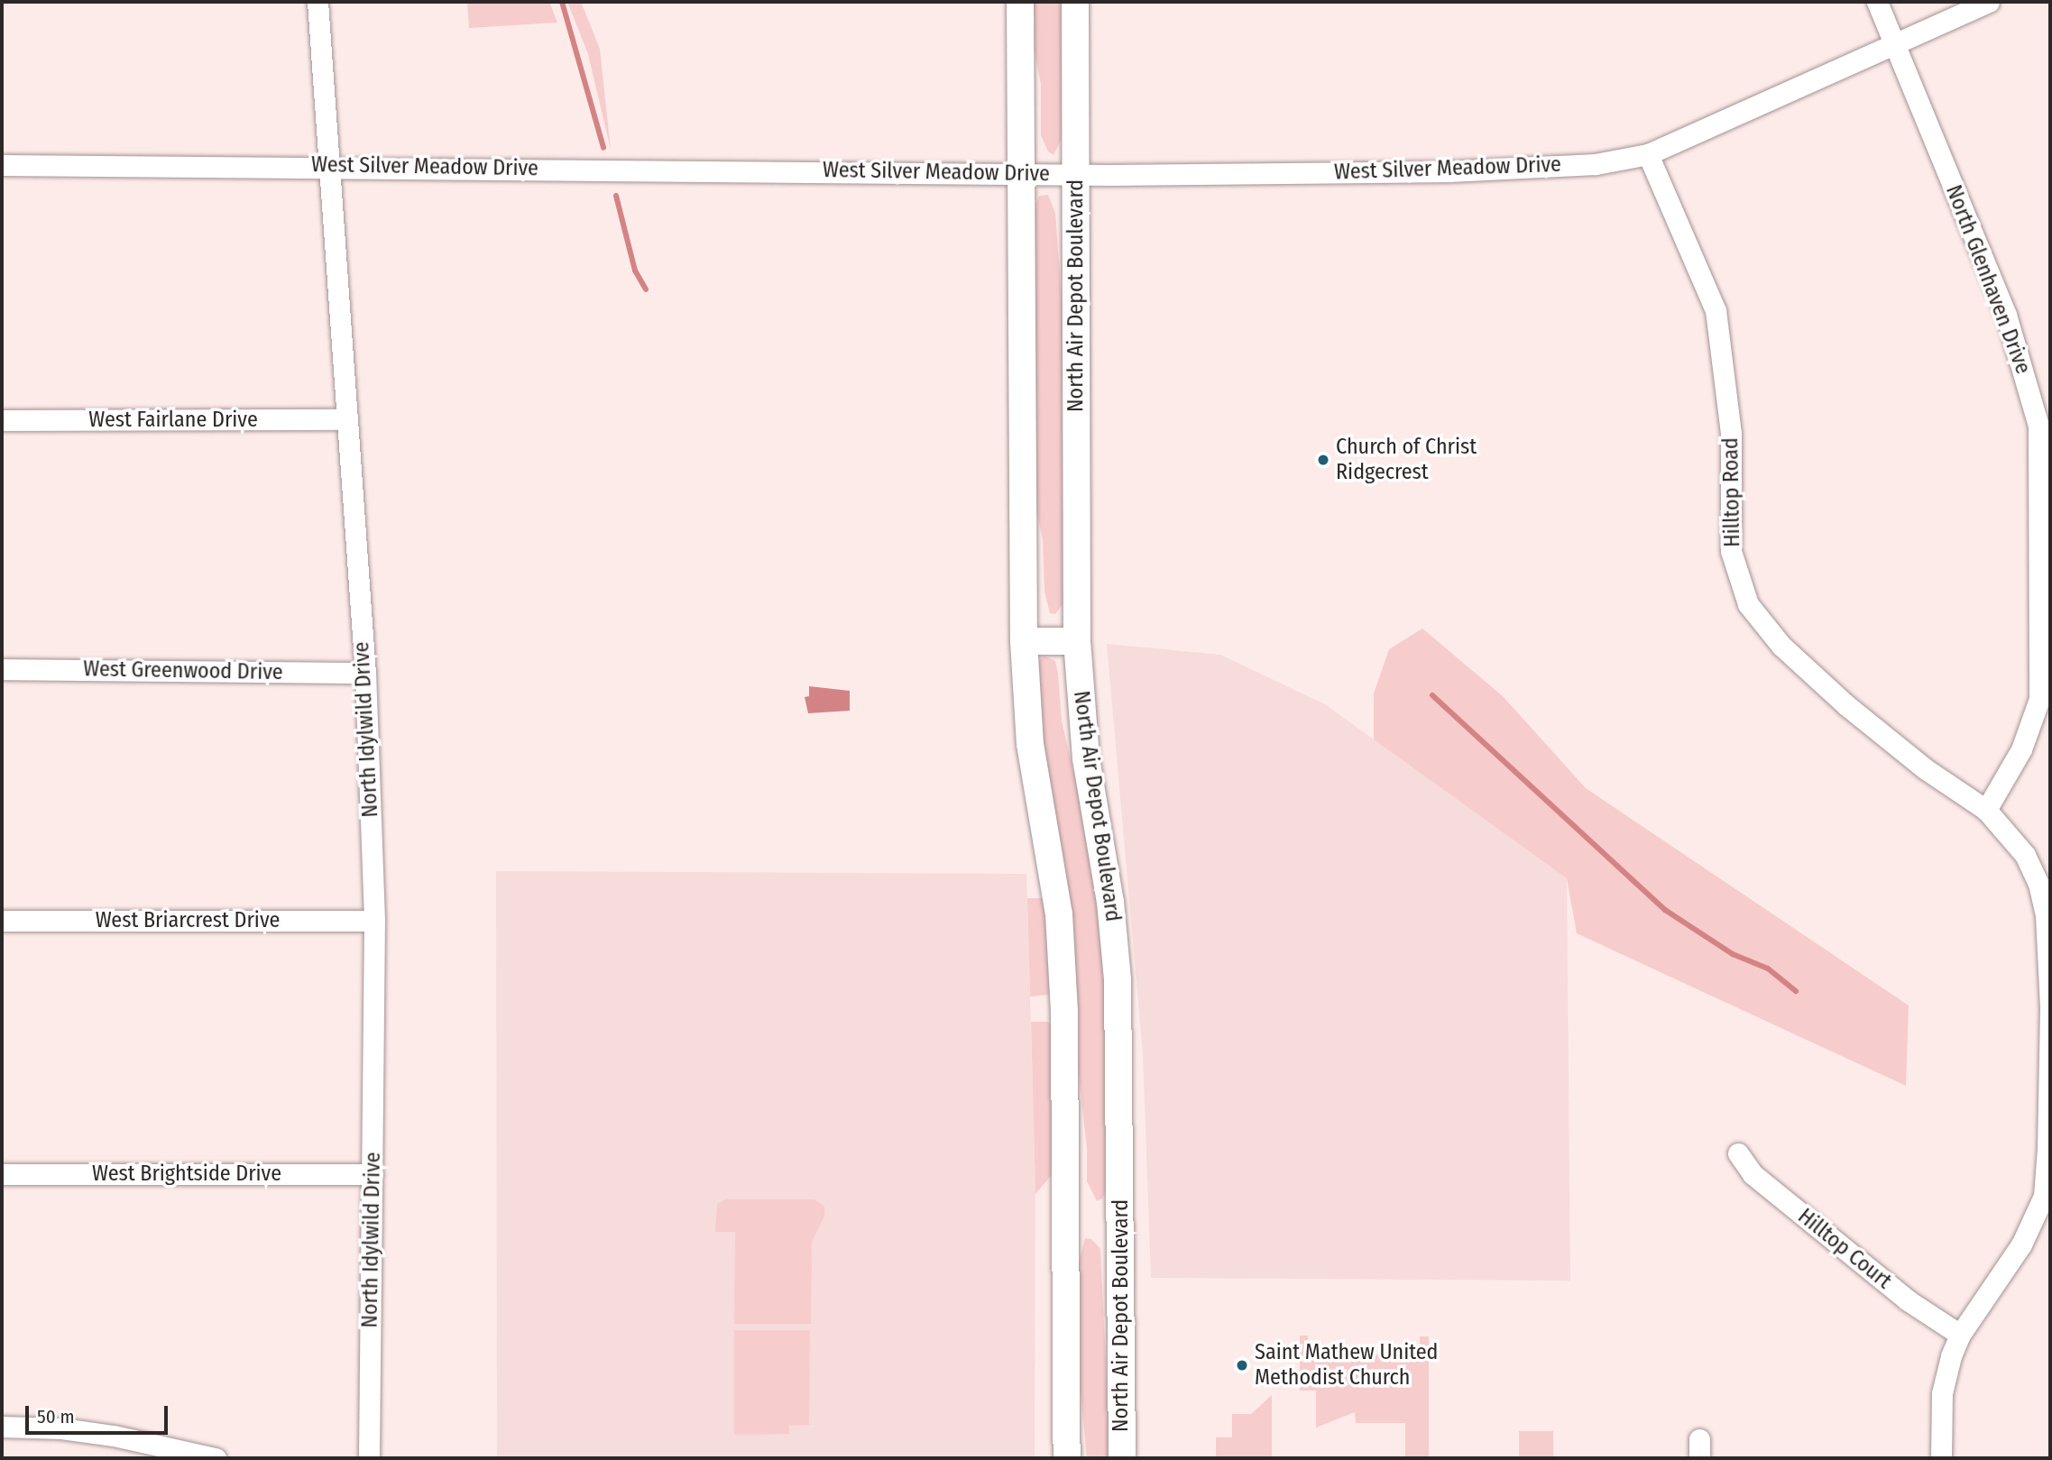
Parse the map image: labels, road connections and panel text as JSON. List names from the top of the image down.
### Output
{
  "streets": {
    "main road": ["North Air Depot Boulevard"],
    "street": [
      "West Silver Meadow Drive",
      "North Glenhaven Drive",
      "West Fairlane Drive",
      "Hilltop Road",
      "West Greenwood Drive",
      "North Idylwild Drive",
      "West Briarcrest Drive",
      "West Brightside Drive",
      "Hilltop Court"
    ]
  },
  "crossings": [
    ["West Silver Meadow Drive", "North Glenhaven Drive"],
    ["West Silver Meadow Drive", "North Air Depot Boulevard"],
    ["West Silver Meadow Drive", "Hilltop Road"],
    ["West Silver Meadow Drive", "North Idylwild Drive"],
    ["North Glenhaven Drive", "Hilltop Road"],
    ["West Fairlane Drive", "North Idylwild Drive"],
    ["West Greenwood Drive", "North Idylwild Drive"],
    ["North Idylwild Drive", "West Briarcrest Drive"],
    ["North Idylwild Drive", "West Brightside Drive"]
  ],
  "places": ["Church of Christ Ridgecrest", "Saint Mathew United Methodist Church"],
  "scale_bar": "50 m"
}
